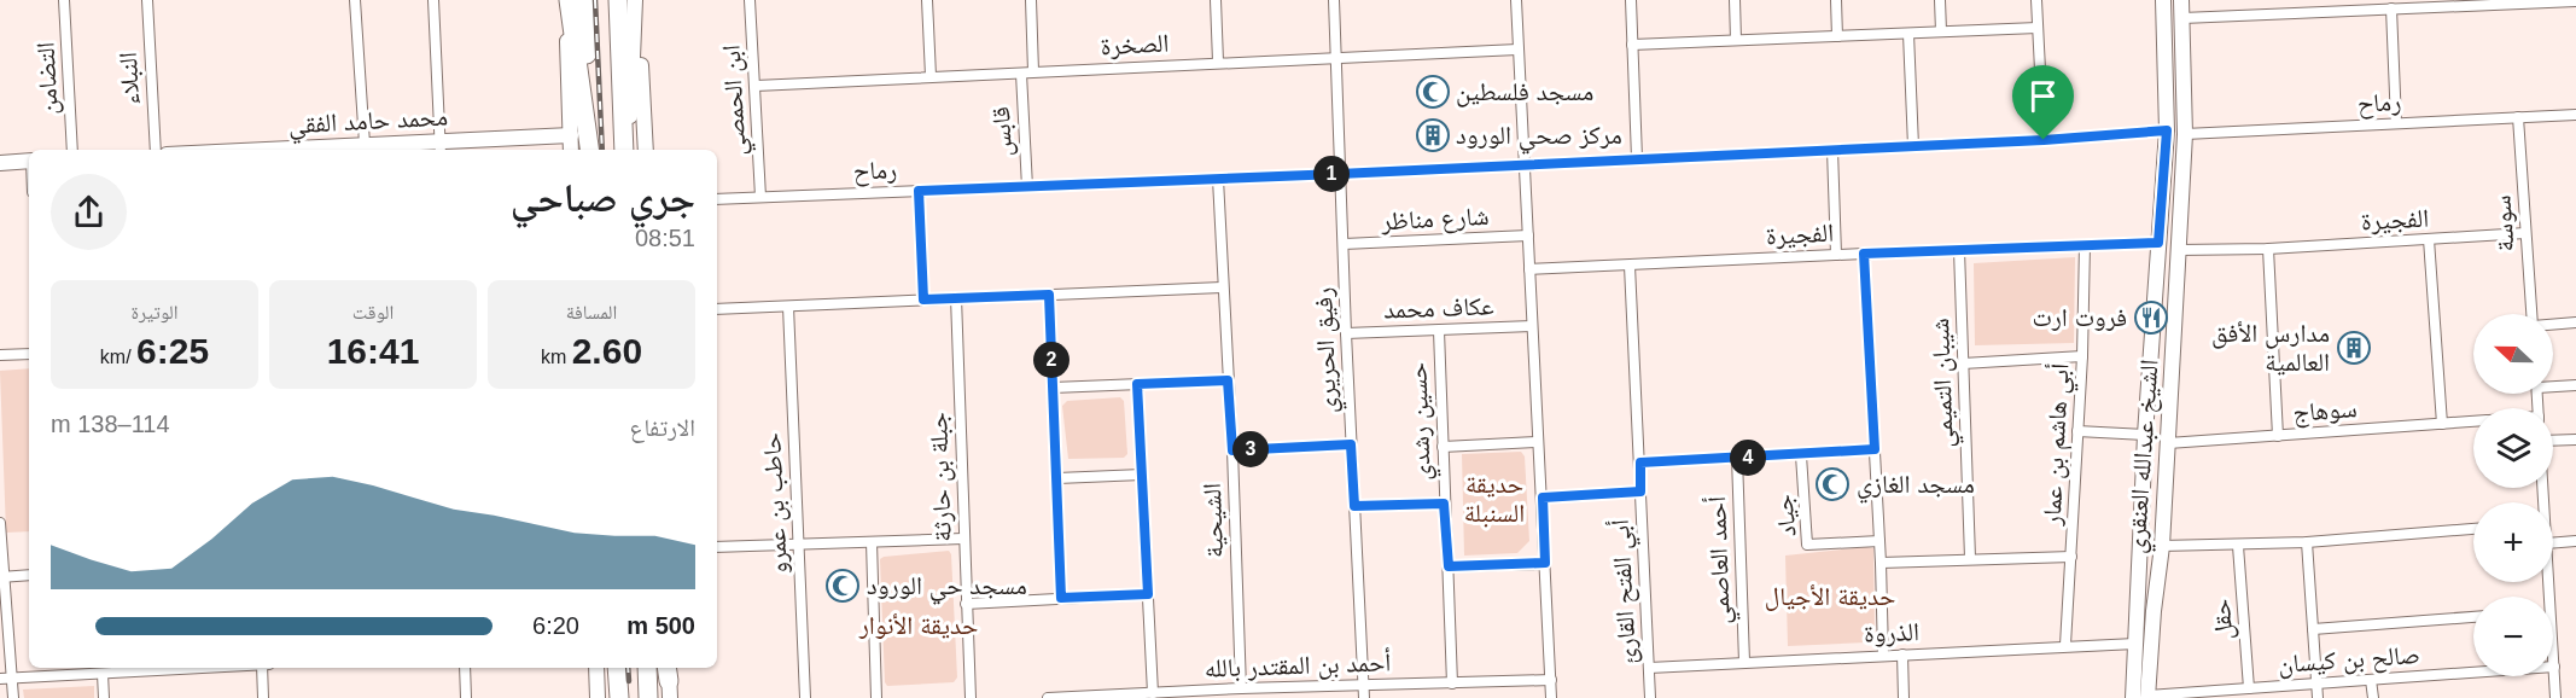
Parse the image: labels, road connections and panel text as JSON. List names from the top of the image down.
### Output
{
  "streets": {
    "street": [
      "الصخرة",
      "التضامن",
      "النبلاء",
      "ابن الحمصي",
      "رماح",
      "محمد حامد الفقي",
      "قابس",
      "شارع مناظر",
      "الفجيرة",
      "سوسة",
      "عكاف محمد",
      "رفيق الحريري",
      "شيبان التميمي",
      "سوهاج",
      "حسين رشدي",
      "أبي هاشم بن عمار",
      "الشيخ عبدالله العنقري",
      "جبلة بن حارثة",
      "حاطب بن عمرو",
      "جياد",
      "الشيحية",
      "أحمد العاصمي",
      "أبي الفتح القارئ",
      "حقل",
      "الذروة",
      "صالح بن كيسان",
      "أحمد بن المقتدر بالله"
    ]
  },
  "crossings": [
    ["الصخرة", "ابن الحمصي"],
    ["الصخرة", "قابس"],
    ["الصخرة", "رفيق الحريري"],
    ["ابن الحمصي", "رماح"],
    ["رماح", "قابس"],
    ["رماح", "سوسة"],
    ["رماح", "رفيق الحريري"],
    ["رماح", "الشيخ عبدالله العنقري"],
    ["رماح", "الشيحية"],
    ["شارع مناظر", "رفيق الحريري"],
    ["الفجيرة", "سوسة"],
    ["الفجيرة", "شيبان التميمي"],
    ["الفجيرة", "أبي هاشم بن عمار"],
    ["الفجيرة", "الشيخ عبدالله العنقري"],
    ["الفجيرة", "أبي الفتح القارئ"],
    ["عكاف محمد", "رفيق الحريري"],
    ["عكاف محمد", "حسين رشدي"],
    ["رفيق الحريري", "أحمد بن المقتدر بالله"],
    ["سوهاج", "الشيخ عبدالله العنقري"],
    ["حسين رشدي", "أحمد بن المقتدر بالله"],
    ["أبي هاشم بن عمار", "الذروة"],
    ["الشيخ عبدالله العنقري", "الذروة"],
    ["الشيخ عبدالله العنقري", "صالح بن كيسان"],
    ["الشيحية", "أحمد بن المقتدر بالله"],
    ["أحمد العاصمي", "الذروة"],
    ["أبي الفتح القارئ", "الذروة"],
    ["حقل", "صالح بن كيسان"]
  ],
  "parks": ["حديقة السنبلة", "حديقة الأجيال", "حديقة الأنوار"],
  "places": {
    "mosque": ["مسجد فلسطين", "مسجد الغازي", "مسجد حي الورود"],
    "building": ["مركز صحي الورود", "مدارس الأفق العالمية"],
    "restaurant": ["فروت ارت"]
  },
  "north": "left",
  "page": {
    "heading": ["جري صباحي", "08:51"],
    "pins": [
      "1",
      "2",
      "3",
      "4"
    ],
    "stats": [
      ["المسافة", "2.60 km"],
      ["الوقت", "16:41"],
      ["الوتيرة", "6:25 /km"]
    ],
    "map_buttons": ["+", "−"],
    "chart": ["الارتفاع", "114–138 m"],
    "list": [
      {
        "name": "500 m",
        "note": "6:20"
      }
    ]
  }
}
